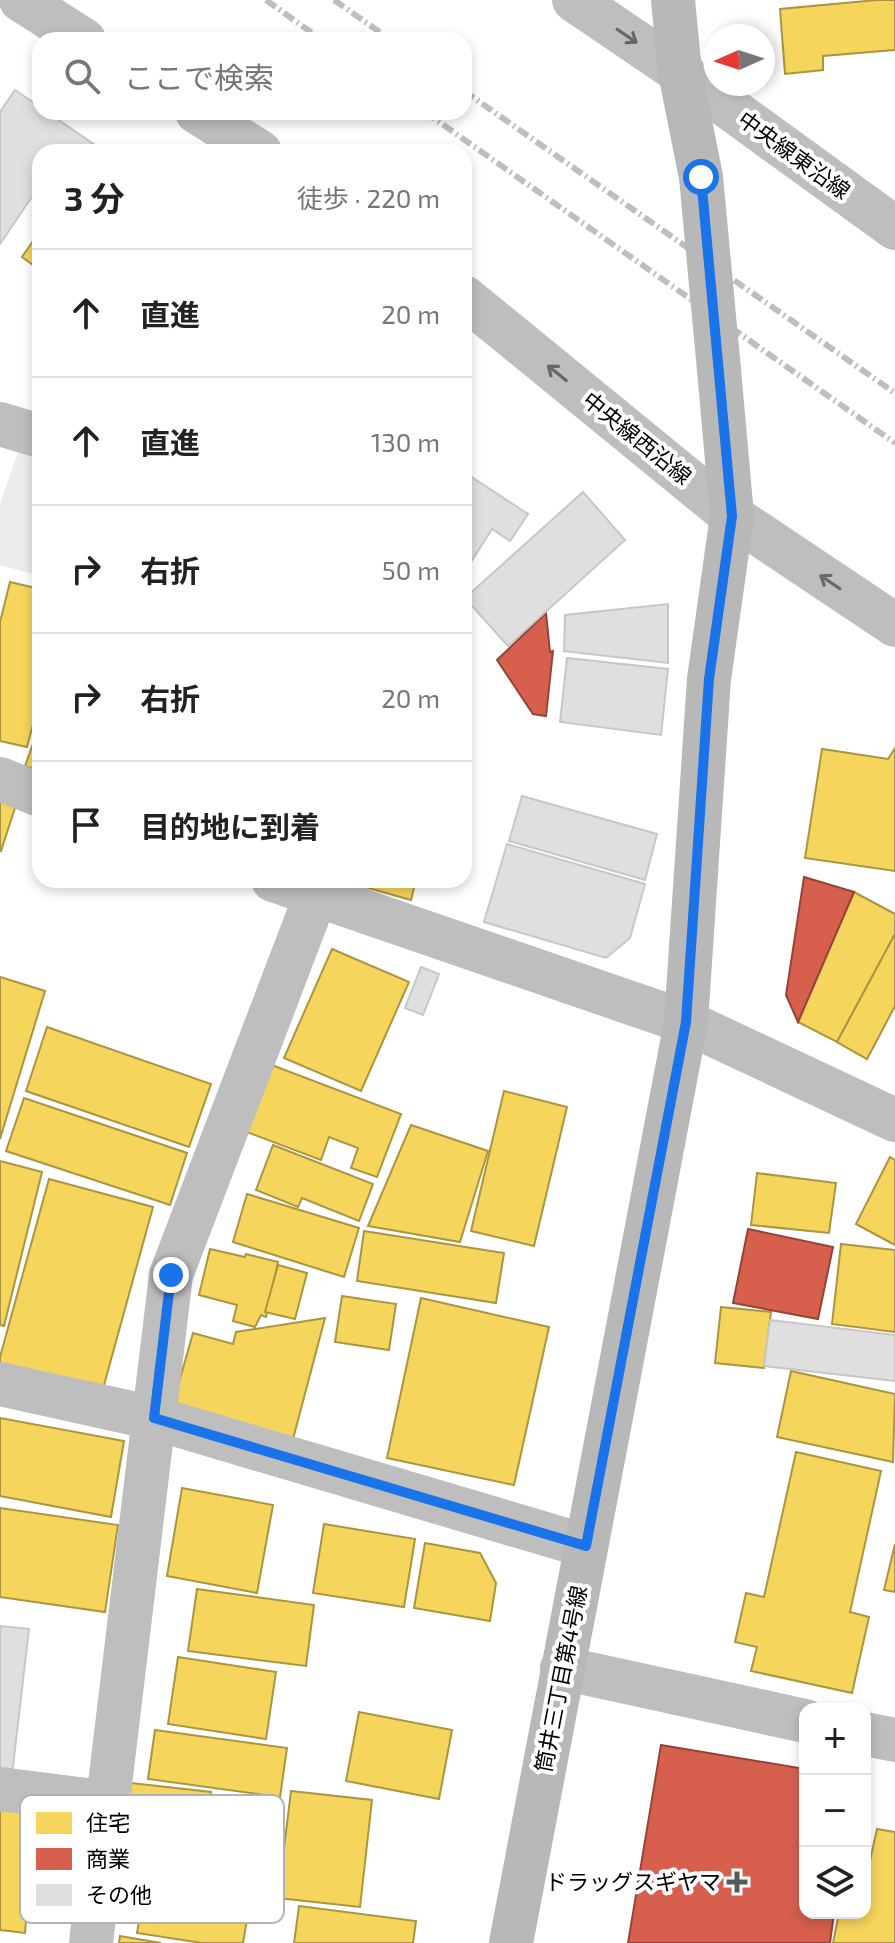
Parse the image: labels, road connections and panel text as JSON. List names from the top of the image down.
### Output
{
  "streets": {
    "street": ["中央線東沿線", "中央線西沿線", "筒井三丁目第4号線"]
  },
  "crossings": [
    ["中央線東沿線", "筒井三丁目第4号線"],
    ["中央線西沿線", "筒井三丁目第4号線"]
  ],
  "one_way": ["中央線西沿線"],
  "places": {
    "health": ["ドラッグスギヤマ"]
  },
  "legend": ["住宅", "商業", "その他"],
  "north": "left",
  "page": {
    "search": "ここで検索",
    "heading": ["3 分", "徒歩 · 220 m"],
    "list": [
      ["直進", "20 m"],
      ["直進", "130 m"],
      ["右折", "50 m"],
      ["右折", "20 m"],
      "目的地に到着"
    ],
    "map_buttons": ["+", "−"]
  }
}
